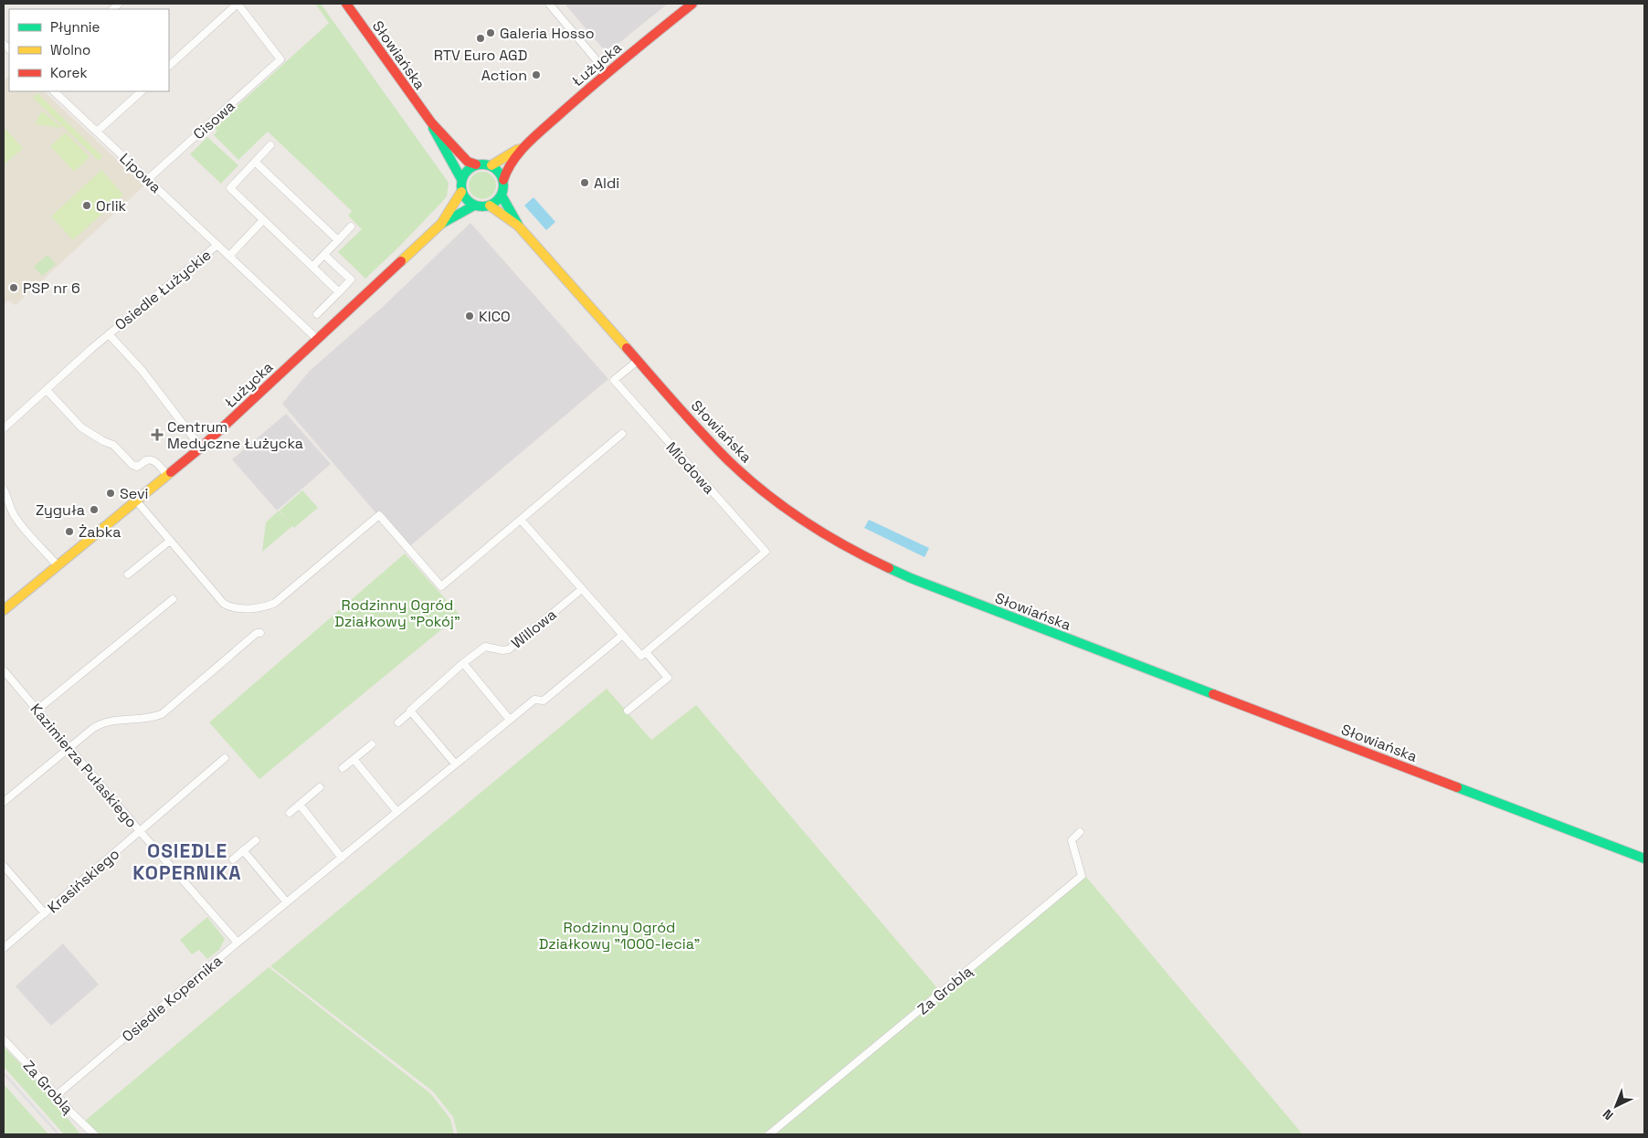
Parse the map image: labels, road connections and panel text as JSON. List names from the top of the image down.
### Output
{
  "streets": {
    "street": [
      "Słowiańska",
      "Łużycka",
      "Cisowa",
      "Lipowa",
      "Osiedle Łużyckie",
      "Miodowa",
      "Willowa",
      "Kazimierza Pułaskiego",
      "Krasińskiego",
      "Za Groblą",
      "Osiedle Kopernika"
    ]
  },
  "crossings": [
    ["Słowiańska", "Łużycka"],
    ["Słowiańska", "Miodowa"],
    ["Łużycka", "Lipowa"],
    ["Łużycka", "Osiedle Łużyckie"],
    ["Cisowa", "Lipowa"],
    ["Lipowa", "Osiedle Łużyckie"],
    ["Kazimierza Pułaskiego", "Krasińskiego"],
    ["Kazimierza Pułaskiego", "Osiedle Kopernika"],
    ["Za Groblą", "Osiedle Kopernika"]
  ],
  "districts": ["OSIEDLE KOPERNIKA"],
  "parks": ["Rodzinny Ogród Działkowy \"Pokój\"", "Rodzinny Ogród Działkowy \"1000-lecia\""],
  "places": {
    "other": [
      "Galeria Hosso",
      "RTV Euro AGD",
      "Action",
      "Aldi",
      "Orlik",
      "PSP nr 6",
      "KICO",
      "Sevi",
      "Zyguła",
      "Żabka"
    ],
    "health": ["Centrum Medyczne Łużycka"]
  },
  "legend": ["Płynnie", "Wolno", "Korek"],
  "north": "bottom left"
}
